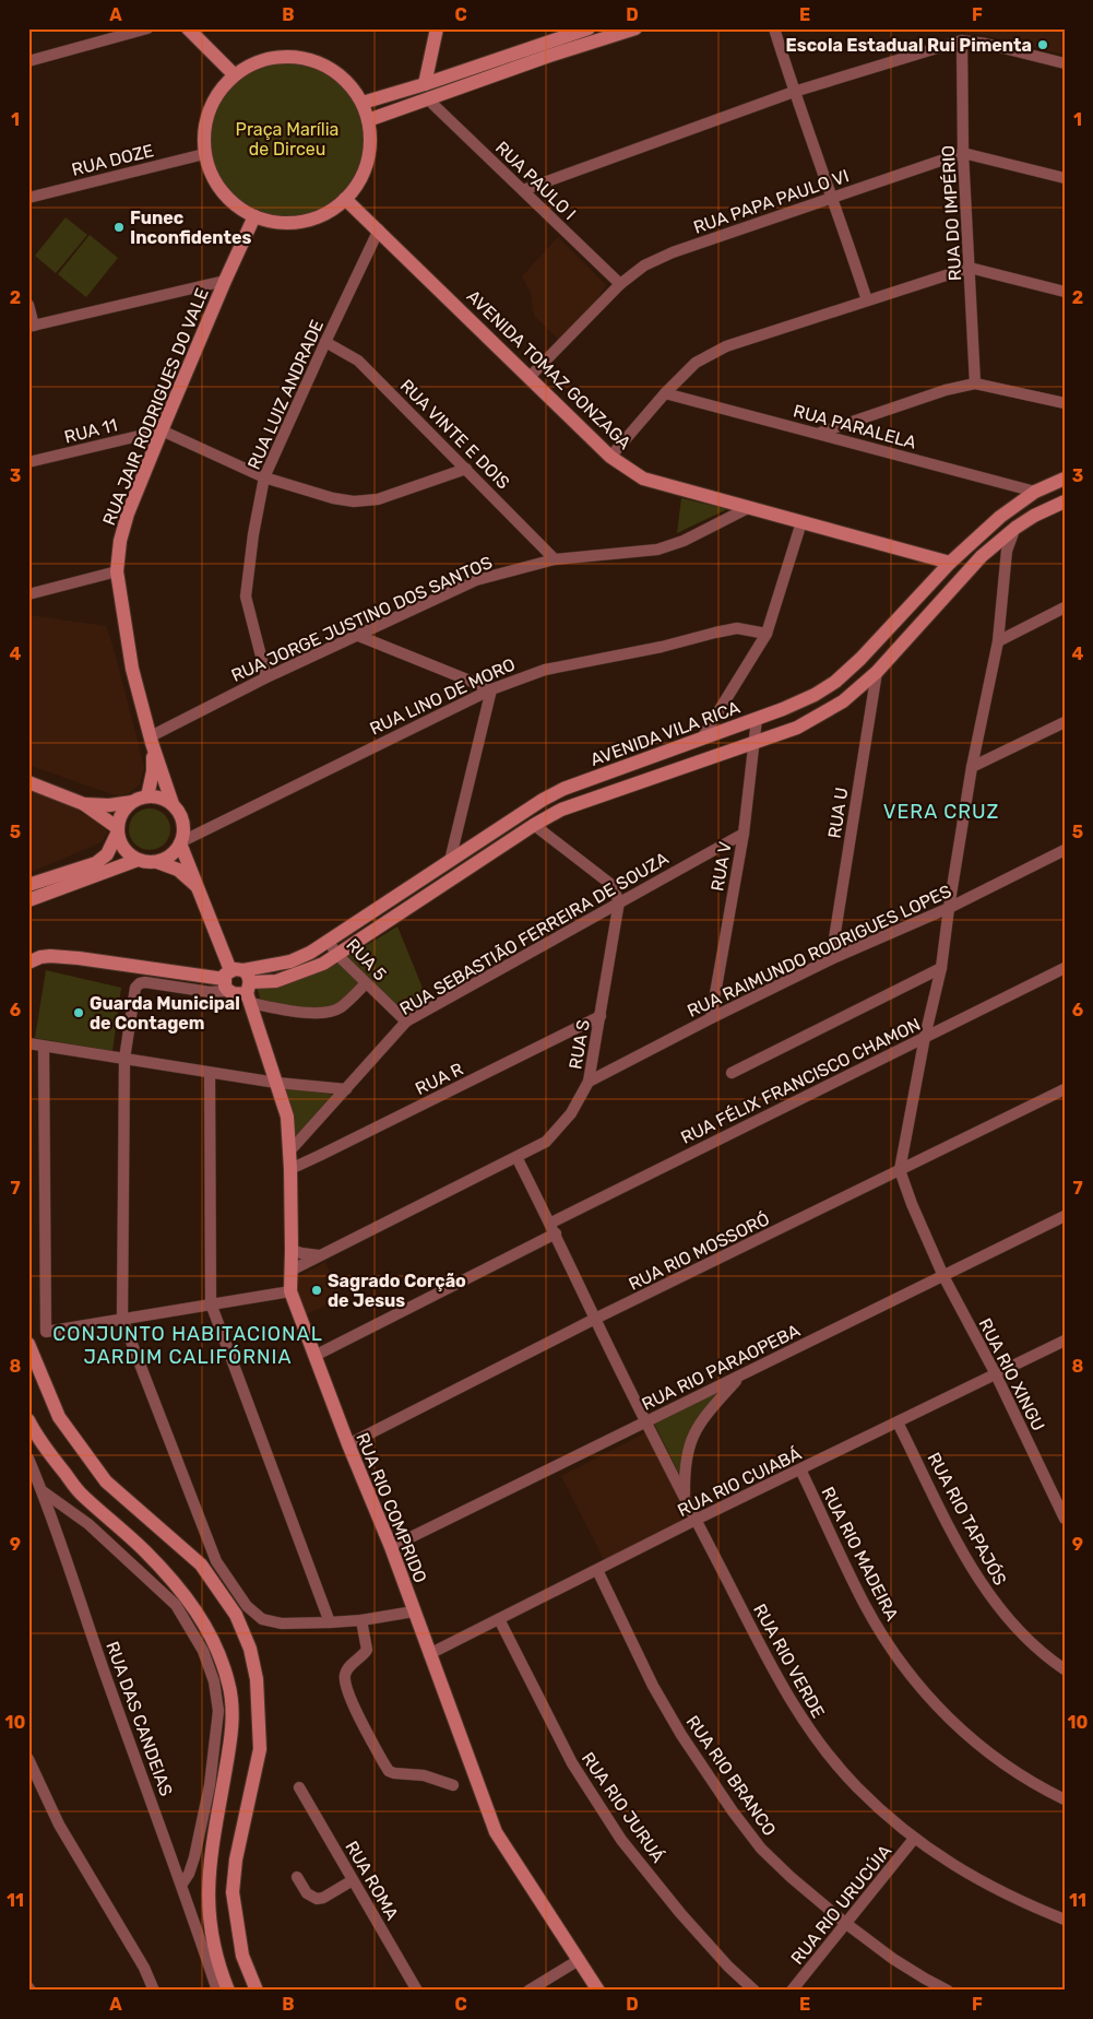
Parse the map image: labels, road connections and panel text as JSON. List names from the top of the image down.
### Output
{
  "streets": {
    "street": [
      "RUA DOZE",
      "RUA PAULO I",
      "RUA PAPA PAULO VI",
      "RUA DO IMPÉRIO",
      "AVENIDA TOMAZ GONZAGA",
      "RUA LUIZ ANDRADE",
      "RUA JAIR RODRIGUES DO VALE",
      "RUA PARALELA",
      "RUA 11",
      "RUA VINTE E DOIS",
      "RUA JORGE JUSTINO DOS SANTOS",
      "RUA LINO DE MORO",
      "AVENIDA VILA RICA",
      "RUA U",
      "RUA V",
      "RUA SEBASTIÃO FERREIRA DE SOUZA",
      "RUA RAIMUNDO RODRIGUES LOPES",
      "RUA 5",
      "RUA S",
      "RUA R",
      "RUA FÉLIX FRANCISCO CHAMON",
      "RUA RIO MOSSORÓ",
      "RUA RIO PARAOPEBA",
      "RUA RIO XINGU",
      "RUA RIO CUIABÁ",
      "RUA RIO COMPRIDO",
      "RUA RIO TAPAJÓS",
      "RUA RIO MADEIRA",
      "RUA RIO VERDE",
      "RUA DAS CANDEIAS",
      "RUA RIO BRANCO",
      "RUA RIO JURUÁ",
      "RUA ROMA",
      "RUA RIO URUCÚIA"
    ]
  },
  "crossings": [
    ["RUA DOZE", "AVENIDA TOMAZ GONZAGA"],
    ["RUA DOZE", "RUA JAIR RODRIGUES DO VALE"],
    ["RUA PAULO I", "RUA PAPA PAULO VI"],
    ["RUA PAPA PAULO VI", "RUA DO IMPÉRIO"],
    ["RUA PAPA PAULO VI", "AVENIDA TOMAZ GONZAGA"],
    ["AVENIDA TOMAZ GONZAGA", "RUA LUIZ ANDRADE"],
    ["AVENIDA TOMAZ GONZAGA", "RUA JAIR RODRIGUES DO VALE"],
    ["AVENIDA TOMAZ GONZAGA", "RUA JORGE JUSTINO DOS SANTOS"],
    ["AVENIDA TOMAZ GONZAGA", "AVENIDA VILA RICA"],
    ["RUA LUIZ ANDRADE", "RUA VINTE E DOIS"],
    ["RUA LUIZ ANDRADE", "RUA JORGE JUSTINO DOS SANTOS"],
    ["RUA JAIR RODRIGUES DO VALE", "RUA 11"],
    ["RUA JAIR RODRIGUES DO VALE", "RUA JORGE JUSTINO DOS SANTOS"],
    ["RUA JAIR RODRIGUES DO VALE", "RUA LINO DE MORO"],
    ["RUA JAIR RODRIGUES DO VALE", "RUA RIO COMPRIDO"],
    ["RUA PARALELA", "AVENIDA VILA RICA"],
    ["RUA VINTE E DOIS", "RUA JORGE JUSTINO DOS SANTOS"],
    ["RUA LINO DE MORO", "RUA RIO COMPRIDO"],
    ["AVENIDA VILA RICA", "RUA U"],
    ["AVENIDA VILA RICA", "RUA V"],
    ["AVENIDA VILA RICA", "RUA 5"],
    ["AVENIDA VILA RICA", "RUA RIO COMPRIDO"],
    ["RUA U", "RUA RAIMUNDO RODRIGUES LOPES"],
    ["RUA V", "RUA SEBASTIÃO FERREIRA DE SOUZA"],
    ["RUA V", "RUA RAIMUNDO RODRIGUES LOPES"],
    ["RUA SEBASTIÃO FERREIRA DE SOUZA", "RUA 5"],
    ["RUA SEBASTIÃO FERREIRA DE SOUZA", "RUA S"],
    ["RUA SEBASTIÃO FERREIRA DE SOUZA", "RUA RIO COMPRIDO"],
    ["RUA RAIMUNDO RODRIGUES LOPES", "RUA S"],
    ["RUA S", "RUA R"],
    ["RUA S", "RUA RIO COMPRIDO"],
    ["RUA S", "RUA RIO VERDE"],
    ["RUA R", "RUA RIO COMPRIDO"],
    ["RUA FÉLIX FRANCISCO CHAMON", "RUA RIO COMPRIDO"],
    ["RUA FÉLIX FRANCISCO CHAMON", "RUA RIO VERDE"],
    ["RUA RIO MOSSORÓ", "RUA RIO XINGU"],
    ["RUA RIO MOSSORÓ", "RUA RIO COMPRIDO"],
    ["RUA RIO MOSSORÓ", "RUA RIO VERDE"],
    ["RUA RIO PARAOPEBA", "RUA RIO XINGU"],
    ["RUA RIO PARAOPEBA", "RUA RIO COMPRIDO"],
    ["RUA RIO PARAOPEBA", "RUA RIO VERDE"],
    ["RUA RIO XINGU", "RUA RIO CUIABÁ"],
    ["RUA RIO CUIABÁ", "RUA RIO COMPRIDO"],
    ["RUA RIO CUIABÁ", "RUA RIO TAPAJÓS"],
    ["RUA RIO CUIABÁ", "RUA RIO MADEIRA"],
    ["RUA RIO CUIABÁ", "RUA RIO VERDE"],
    ["RUA RIO CUIABÁ", "RUA RIO BRANCO"],
    ["RUA RIO CUIABÁ", "RUA RIO JURUÁ"],
    ["RUA RIO VERDE", "RUA RIO URUCÚIA"],
    ["RUA RIO BRANCO", "RUA RIO URUCÚIA"]
  ],
  "districts": ["VERA CRUZ", "CONJUNTO HABITACIONAL JARDIM CALIFÓRNIA"],
  "parks": ["Praça Marília de Dirceu"],
  "places": [
    "Escola Estadual Rui Pimenta",
    "Funec Inconfidentes",
    "Guarda Municipal de Contagem",
    "Sagrado Corção de Jesus"
  ],
  "grid": {
    "columns": [
      "A",
      "B",
      "C",
      "D",
      "E",
      "F"
    ],
    "rows": [
      "1",
      "2",
      "3",
      "4",
      "5",
      "6",
      "7",
      "8",
      "9",
      "10",
      "11"
    ]
  }
}
